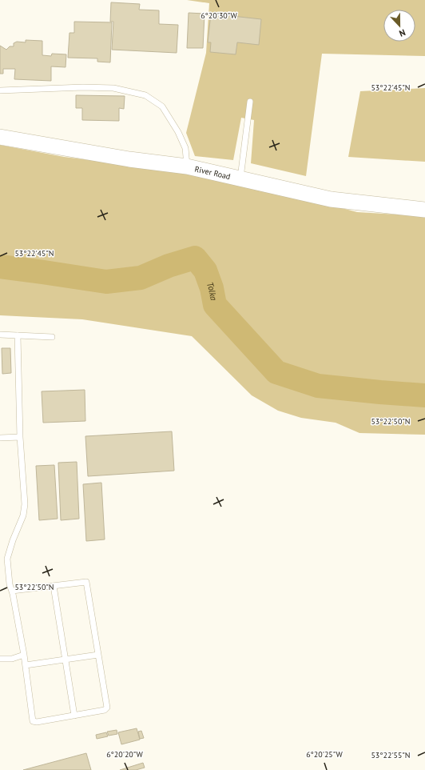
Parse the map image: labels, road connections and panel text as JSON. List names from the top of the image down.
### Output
{
  "streets": {
    "main road": ["River Road"]
  },
  "water": ["Tolka"],
  "north": "bottom",
  "coordinates": [
    "6°20'30\"W",
    "53°22'45\"N",
    "53°22'50\"N",
    "6°20'20\"W",
    "6°20'25\"W",
    "53°22'55\"N"
  ]
}
